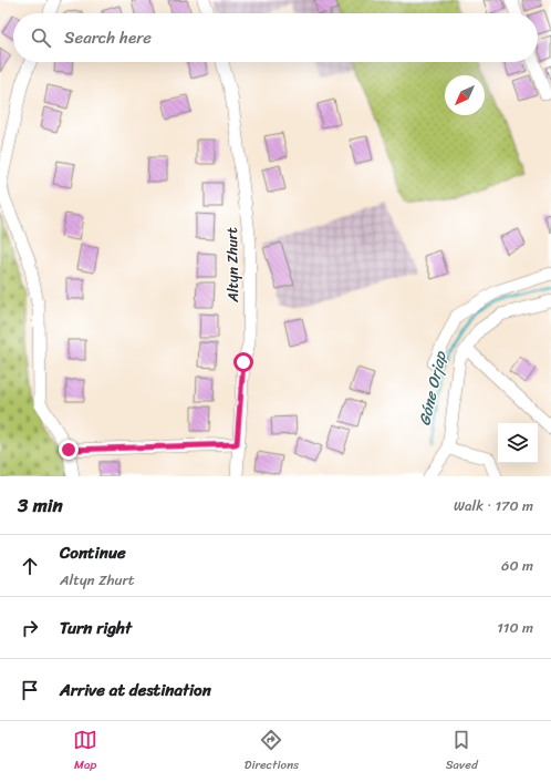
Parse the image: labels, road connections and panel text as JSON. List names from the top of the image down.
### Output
{
  "streets": {
    "street": ["Altyn Zhurt"]
  },
  "water": ["Góne Orjap"],
  "north": "bottom left",
  "page": {
    "search": "Search here",
    "heading": ["3 min", "Walk · 170 m"],
    "list": [
      ["Continue", "Altyn Zhurt", "60 m"],
      ["Turn right", "110 m"],
      "Arrive at destination"
    ],
    "nav": ["Map", "Directions", "Saved"]
  }
}
